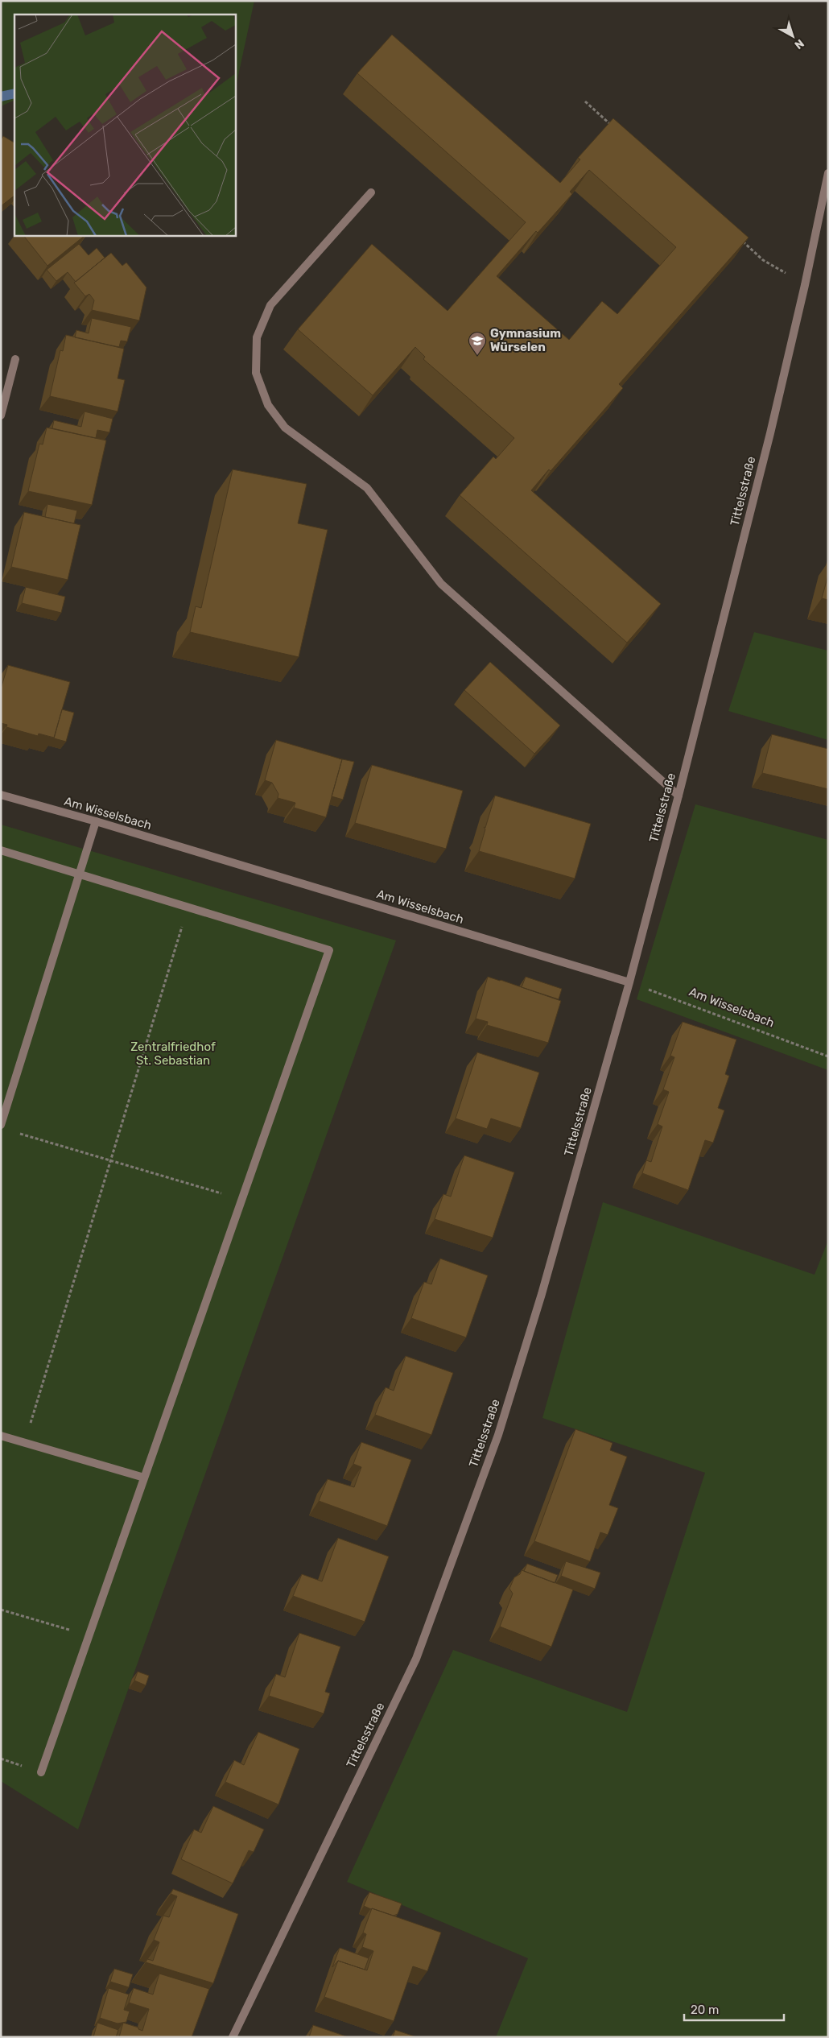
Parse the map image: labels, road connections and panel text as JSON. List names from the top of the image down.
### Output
{
  "streets": {
    "street": ["Tittelsstraße", "Am Wisselsbach"]
  },
  "crossings": [
    ["Tittelsstraße", "Am Wisselsbach"]
  ],
  "parks": ["Zentralfriedhof St. Sebastian"],
  "places": {
    "school or university": ["Gymnasium Würselen"]
  },
  "scale_bar": "20 m",
  "north": "bottom right"
}
